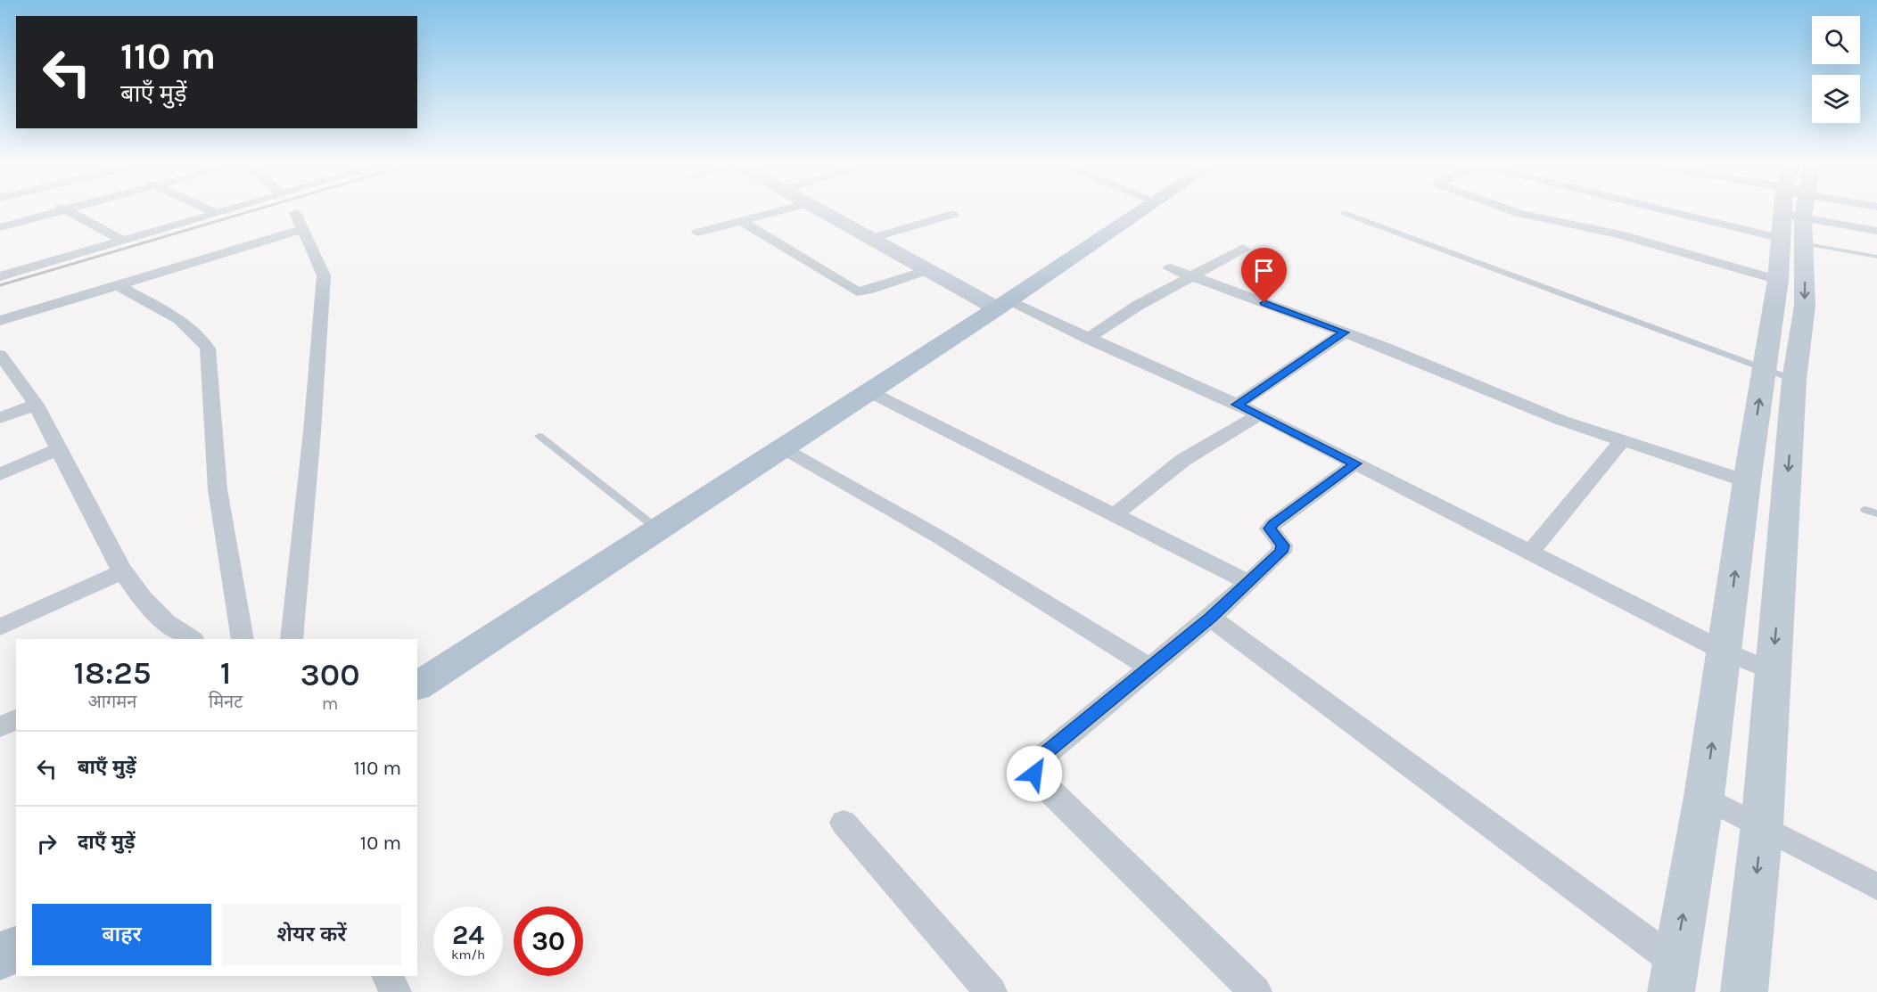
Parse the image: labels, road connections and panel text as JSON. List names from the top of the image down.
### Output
{
  "page": {
    "turn": ["110 m", "बाएँ मुड़ें"],
    "eta": [
      "18:25",
      "आगमन",
      "1",
      "मिनट",
      "300",
      "m"
    ],
    "list": [
      {
        "name": "बाएँ मुड़ें",
        "value": "110 m"
      },
      {
        "name": "दाएँ मुड़ें",
        "value": "10 m"
      }
    ],
    "buttons": ["बाहर", "शेयर करें"],
    "speed": "24 km/h",
    "limit": "30"
  }
}
